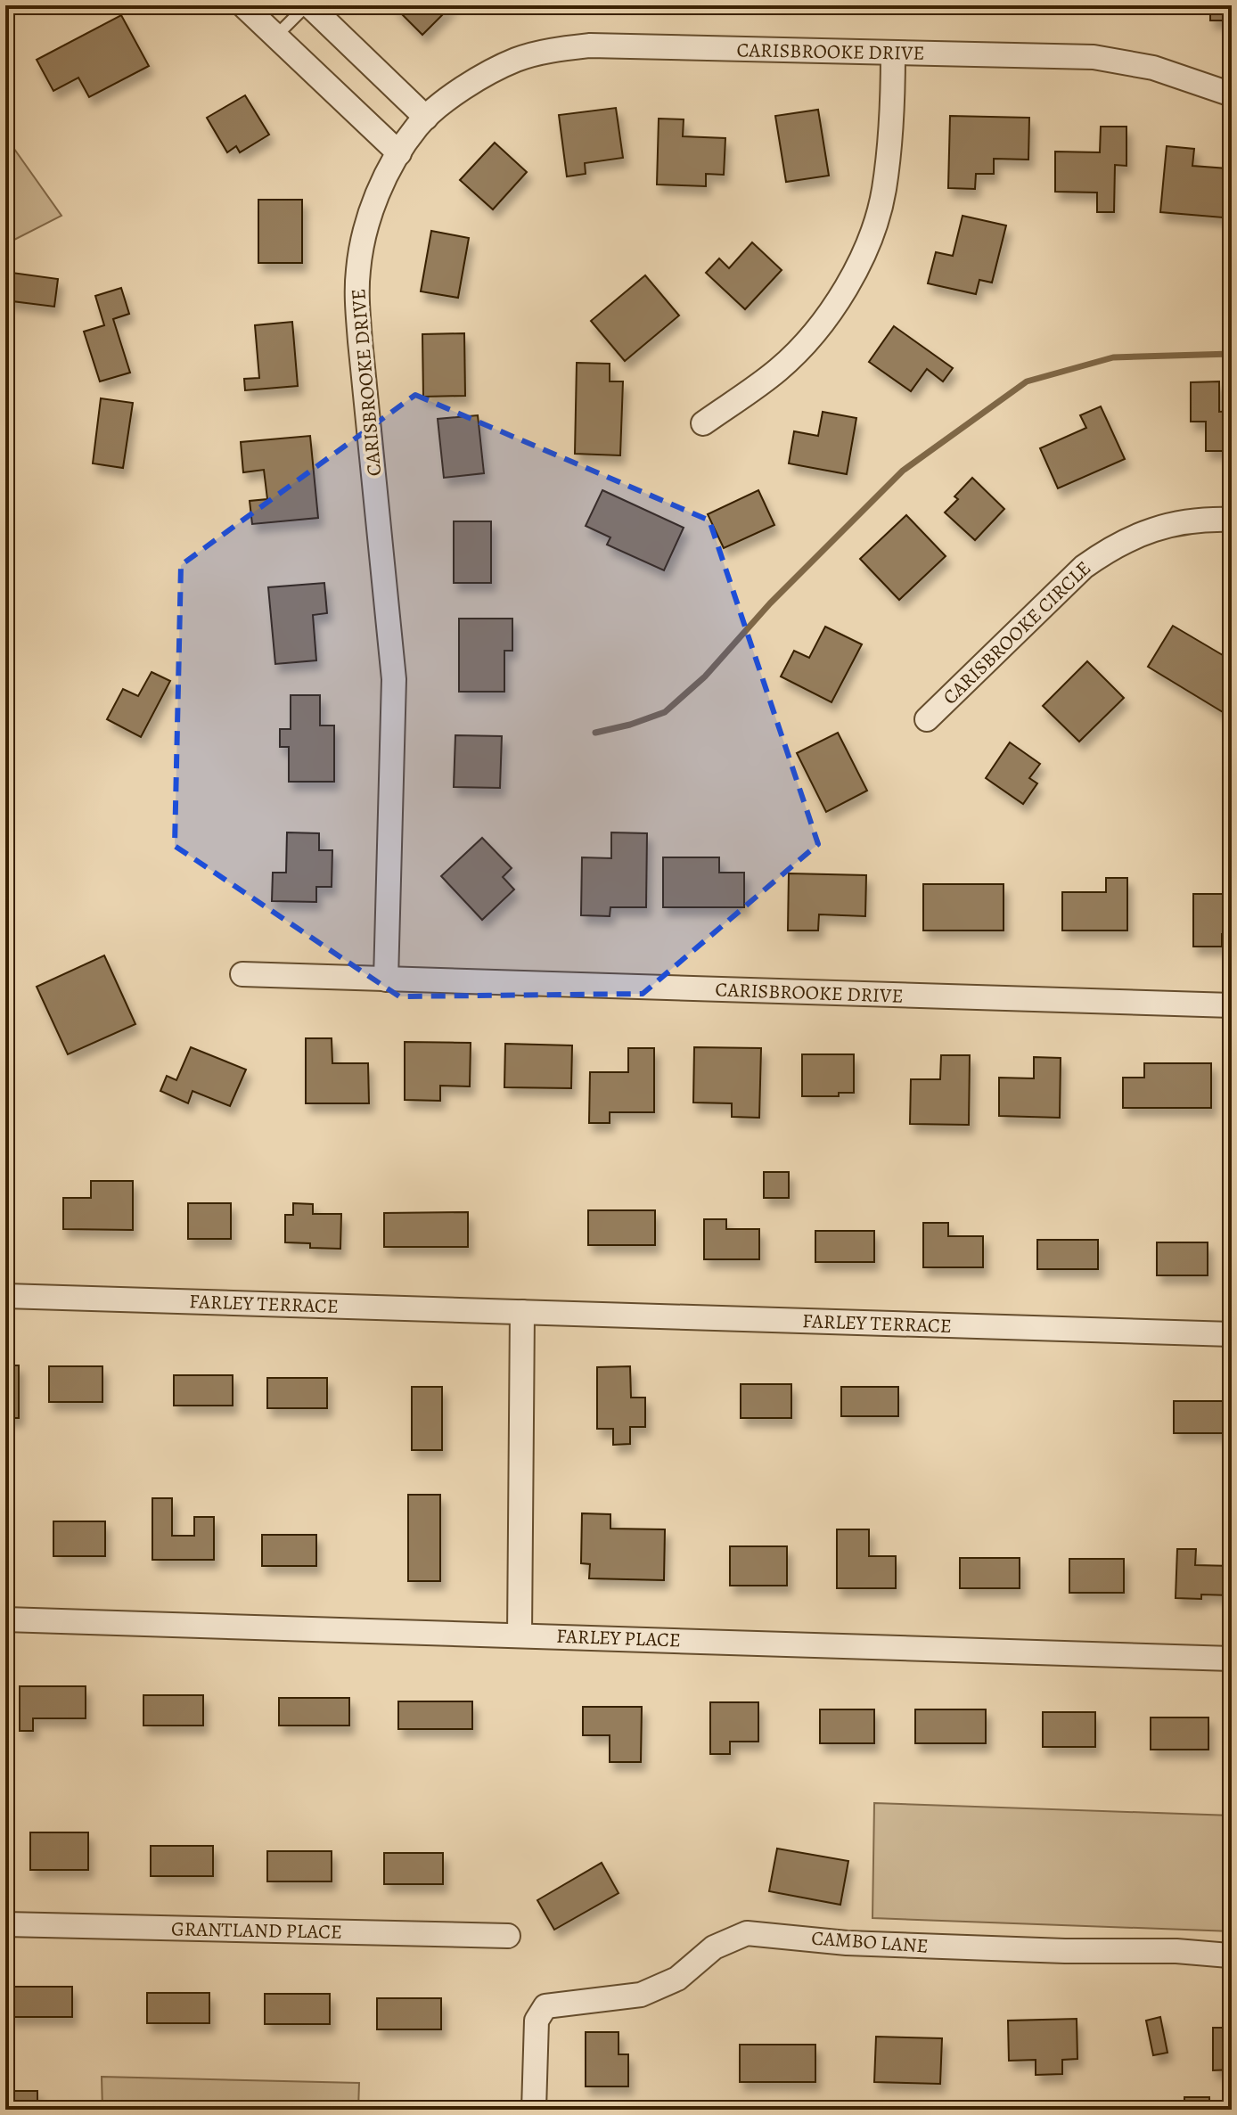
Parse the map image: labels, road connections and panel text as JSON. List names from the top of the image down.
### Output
{
  "streets": {
    "street": [
      "CARISBROOKE DRIVE",
      "CARISBROOKE CIRCLE",
      "FARLEY TERRACE",
      "FARLEY PLACE",
      "GRANTLAND PLACE",
      "CAMBO LANE"
    ]
  }
}
